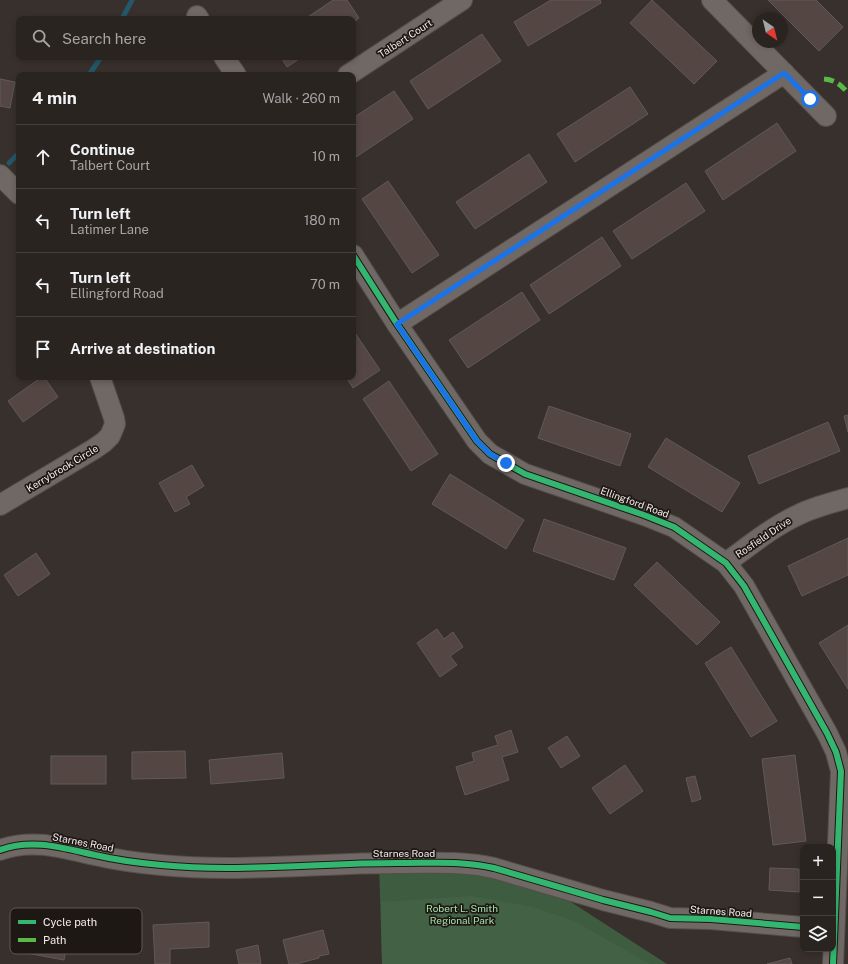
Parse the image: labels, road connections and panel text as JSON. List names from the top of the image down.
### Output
{
  "streets": {
    "street": [
      "Talbert Court",
      "Kerrybrook Circle",
      "Ellingford Road",
      "Rosfield Drive",
      "Starnes Road"
    ]
  },
  "crossings": [
    ["Ellingford Road", "Rosfield Drive"]
  ],
  "parks": ["Robert L. Smith Regional Park"],
  "legend": ["Cycle path", "Path"],
  "north": "bottom right",
  "page": {
    "search": "Search here",
    "heading": ["4 min", "Walk · 260 m"],
    "list": [
      ["Continue", "Talbert Court", "10 m"],
      ["Turn left", "Latimer Lane", "180 m"],
      ["Turn left", "Ellingford Road", "70 m"],
      "Arrive at destination"
    ],
    "map_buttons": ["+", "−"]
  }
}
